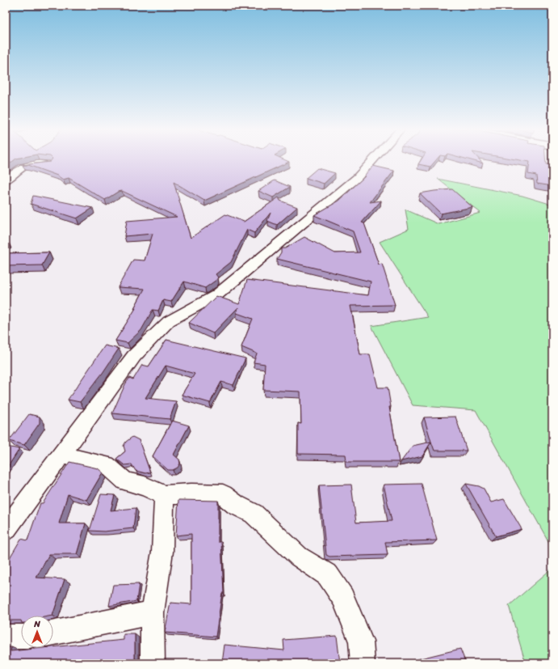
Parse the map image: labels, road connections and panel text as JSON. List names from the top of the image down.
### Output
{
  "north": "top"
}
